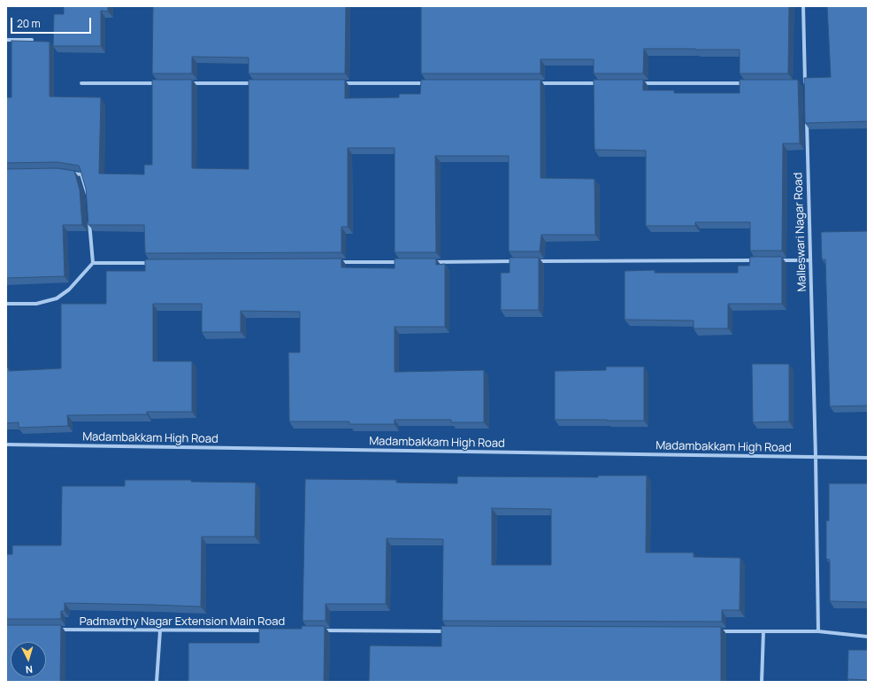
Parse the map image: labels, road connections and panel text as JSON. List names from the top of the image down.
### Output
{
  "streets": {
    "street": ["Malleswari Nagar Road", "Madambakkam High Road", "Padmavthy Nagar Extension Main Road"]
  },
  "crossings": [
    ["Malleswari Nagar Road", "Madambakkam High Road"]
  ],
  "scale_bar": "20 m",
  "north": "bottom"
}
